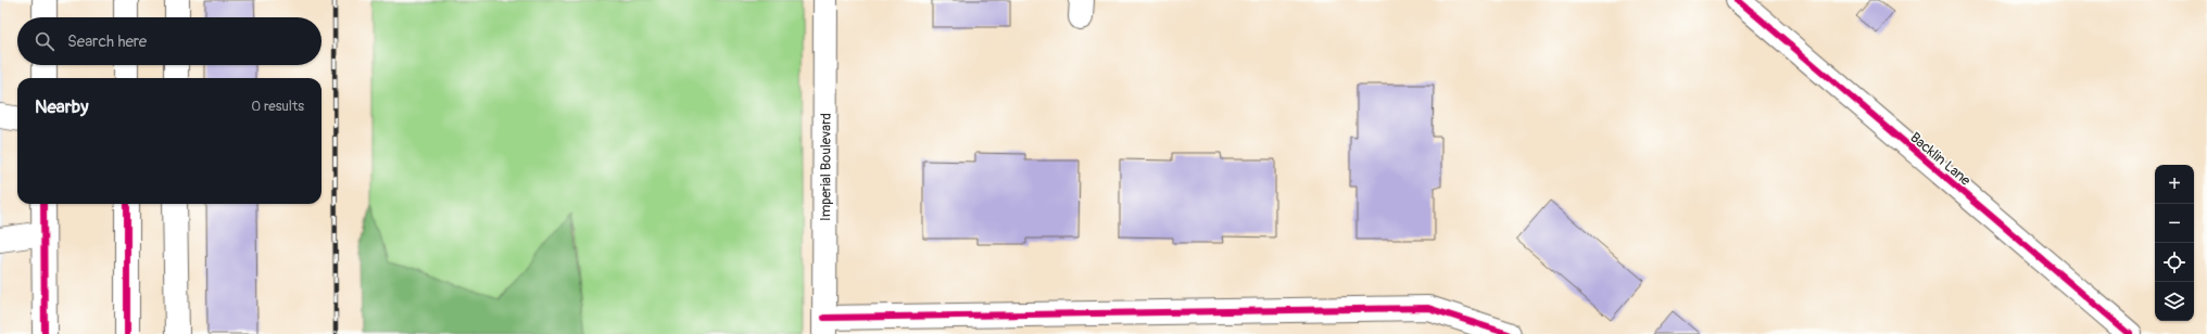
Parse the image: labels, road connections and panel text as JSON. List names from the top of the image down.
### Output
{
  "streets": {
    "street": ["Backlin Lane", "Imperial Boulevard"]
  },
  "page": {
    "search": "Search here",
    "heading": ["Nearby", "0 results"],
    "map_buttons": ["+", "−"]
  }
}
